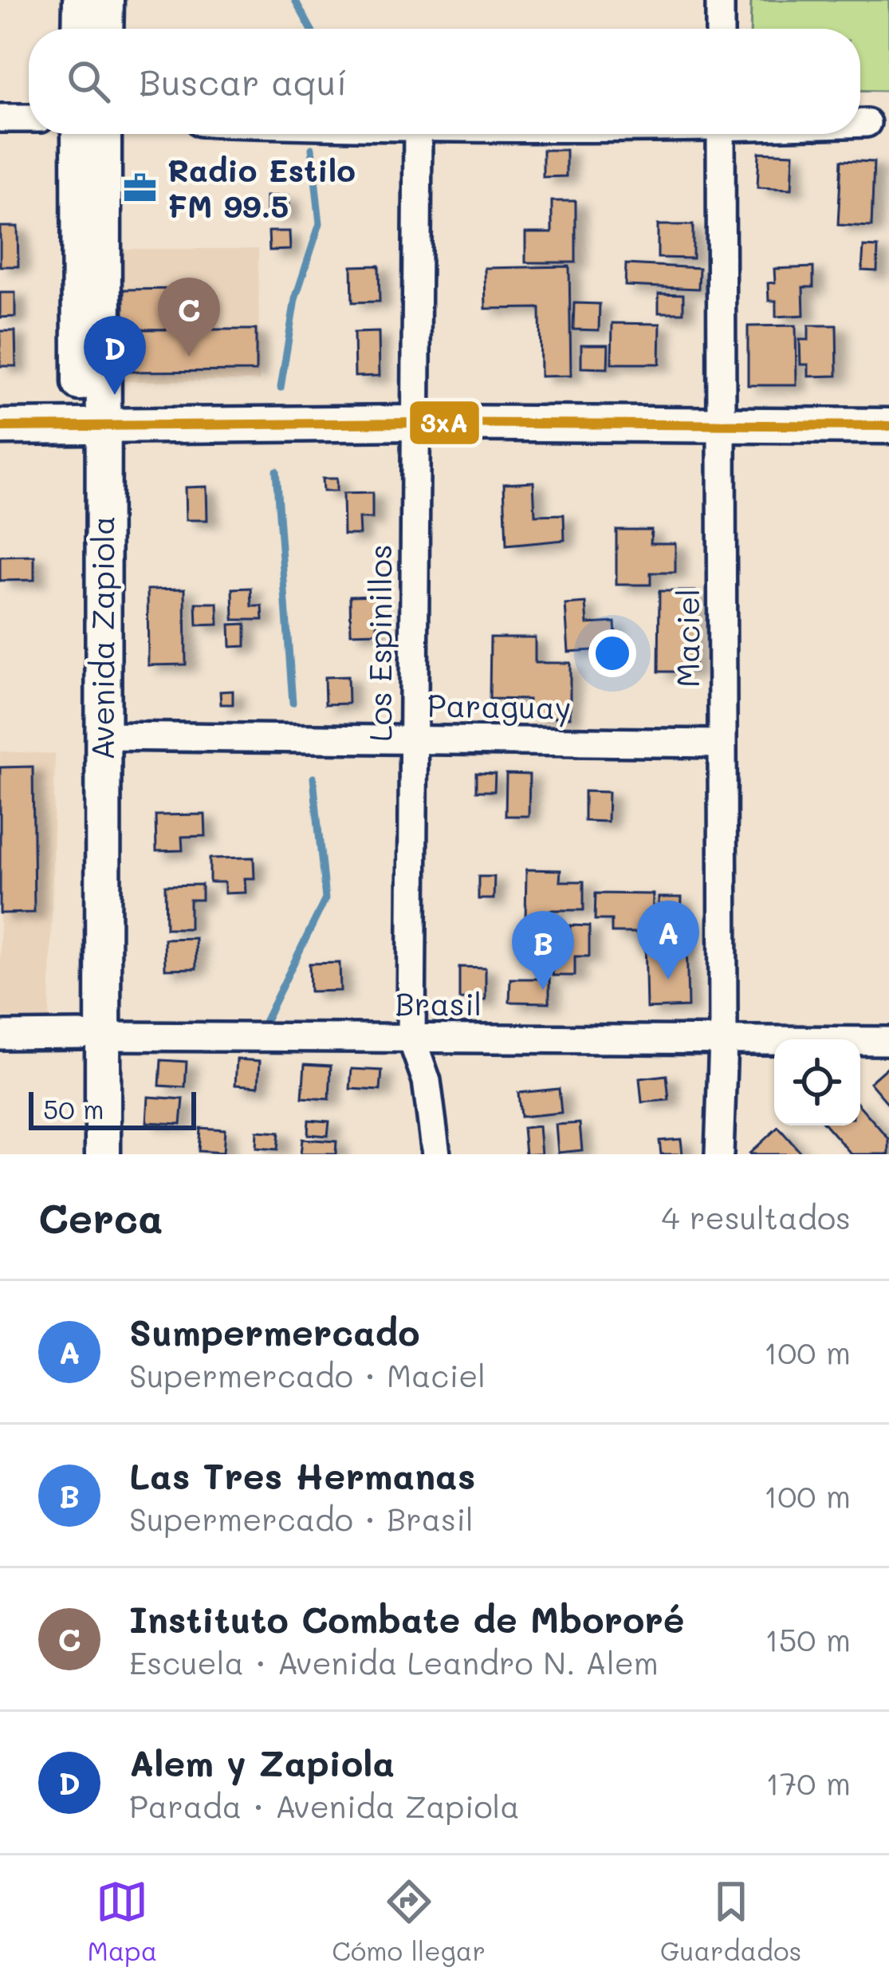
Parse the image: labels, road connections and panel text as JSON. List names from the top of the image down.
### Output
{
  "streets": {
    "main road": ["Avenida Zapiola"],
    "street": [
      "Maciel",
      "Los Espinillos",
      "Paraguay",
      "Brasil"
    ]
  },
  "crossings": [
    ["Avenida Zapiola", "Paraguay"],
    ["Avenida Zapiola", "Brasil"],
    ["Maciel", "Paraguay"],
    ["Maciel", "Brasil"],
    ["Los Espinillos", "Paraguay"],
    ["Los Espinillos", "Brasil"]
  ],
  "places": {
    "office": ["Radio Estilo FM 99.5"]
  },
  "lines": ["transit line 3xA"],
  "scale_bar": "50 m",
  "page": {
    "search": "Buscar aquí",
    "pins": [
      "C",
      "D",
      "A",
      "B"
    ],
    "scale": "50 m",
    "heading": ["Cerca", "4 resultados"],
    "list": [
      {
        "mark": "A",
        "name": "Sumpermercado",
        "note": "Supermercado · Maciel",
        "value": "100 m"
      },
      {
        "mark": "B",
        "name": "Las Tres Hermanas",
        "note": "Supermercado · Brasil",
        "value": "100 m"
      },
      {
        "mark": "C",
        "name": "Instituto Combate de Mbororé",
        "note": "Escuela · Avenida Leandro N. Alem",
        "value": "150 m"
      },
      {
        "mark": "D",
        "name": "Alem y Zapiola",
        "note": "Parada · Avenida Zapiola",
        "value": "170 m"
      }
    ],
    "nav": ["Mapa", "Cómo llegar", "Guardados"]
  }
}
